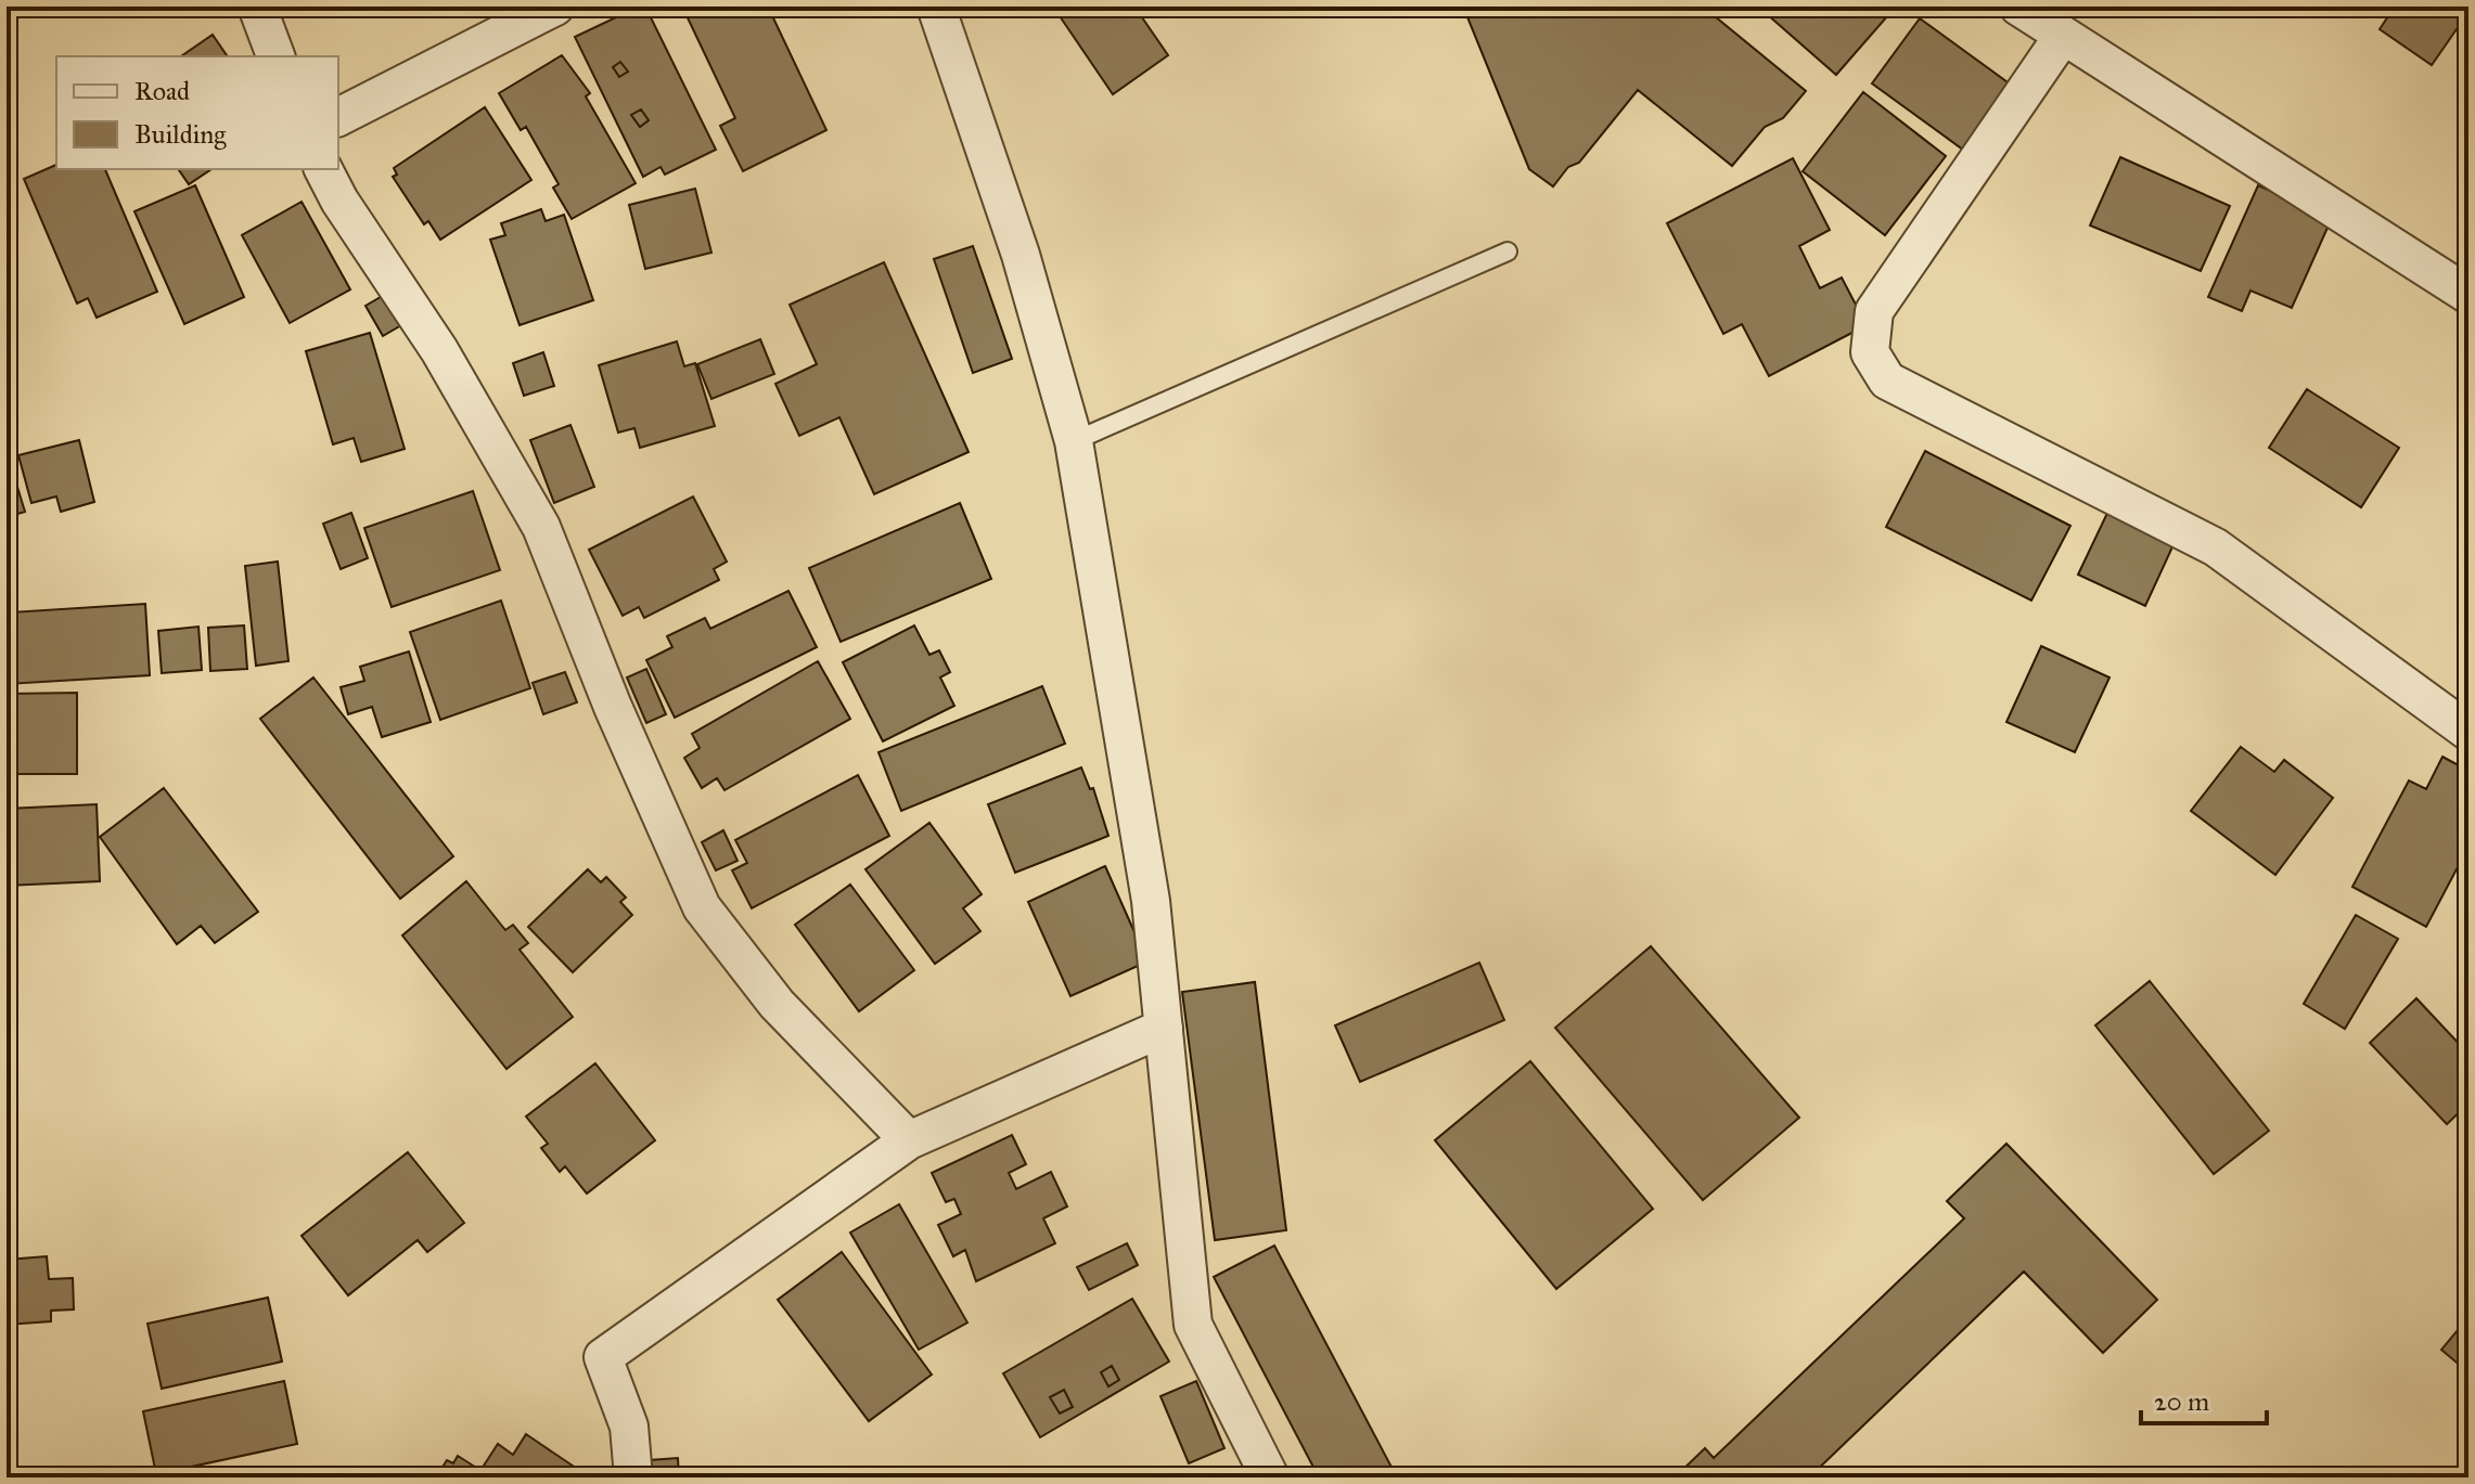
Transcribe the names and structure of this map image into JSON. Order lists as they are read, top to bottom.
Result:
{
  "legend": ["Road", "Building"],
  "scale_bar": "20 m"
}
